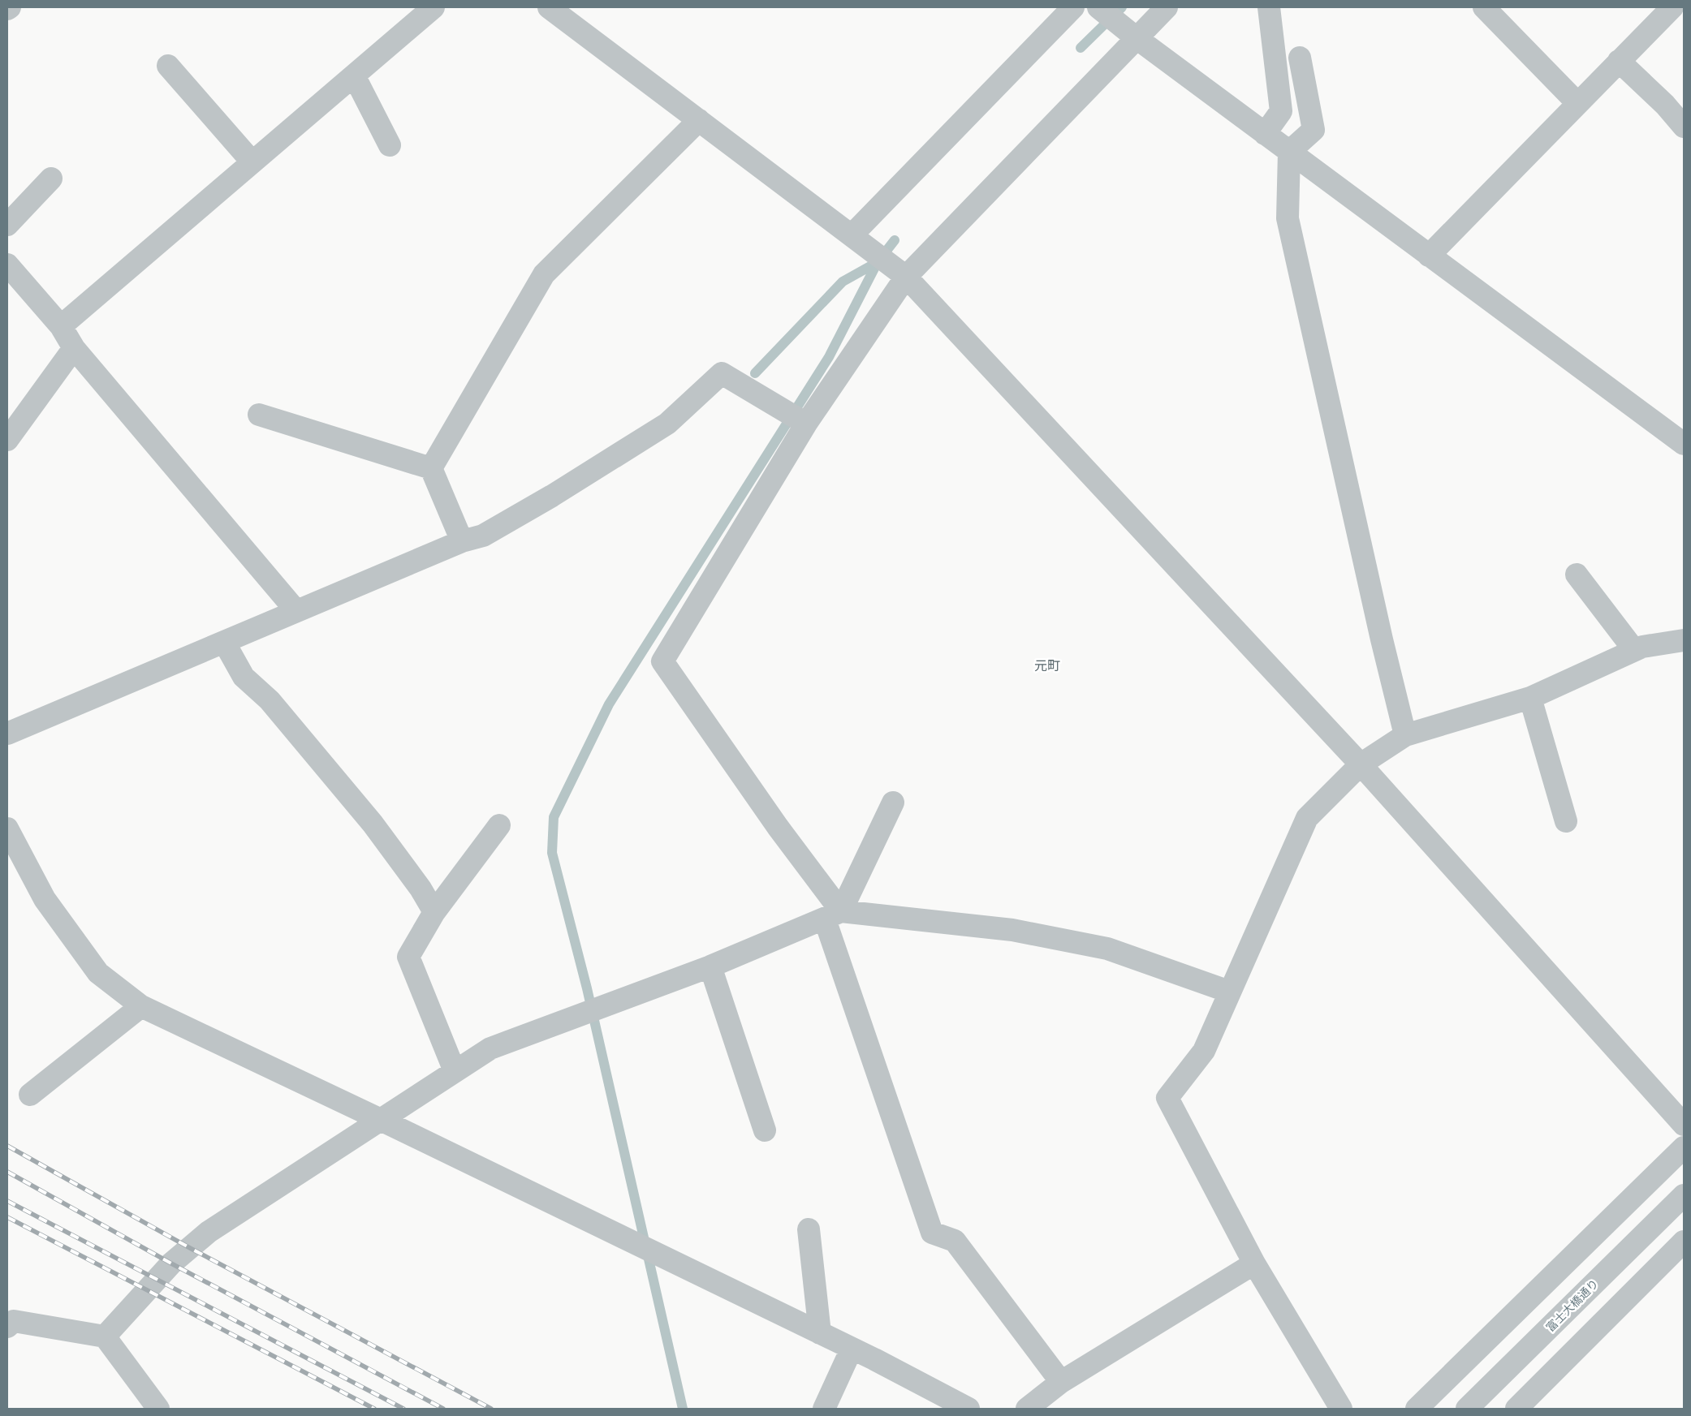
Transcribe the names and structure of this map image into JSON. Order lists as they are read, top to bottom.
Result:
{
  "streets": {
    "street": ["富士大橋通り"]
  },
  "districts": ["元町"]
}
